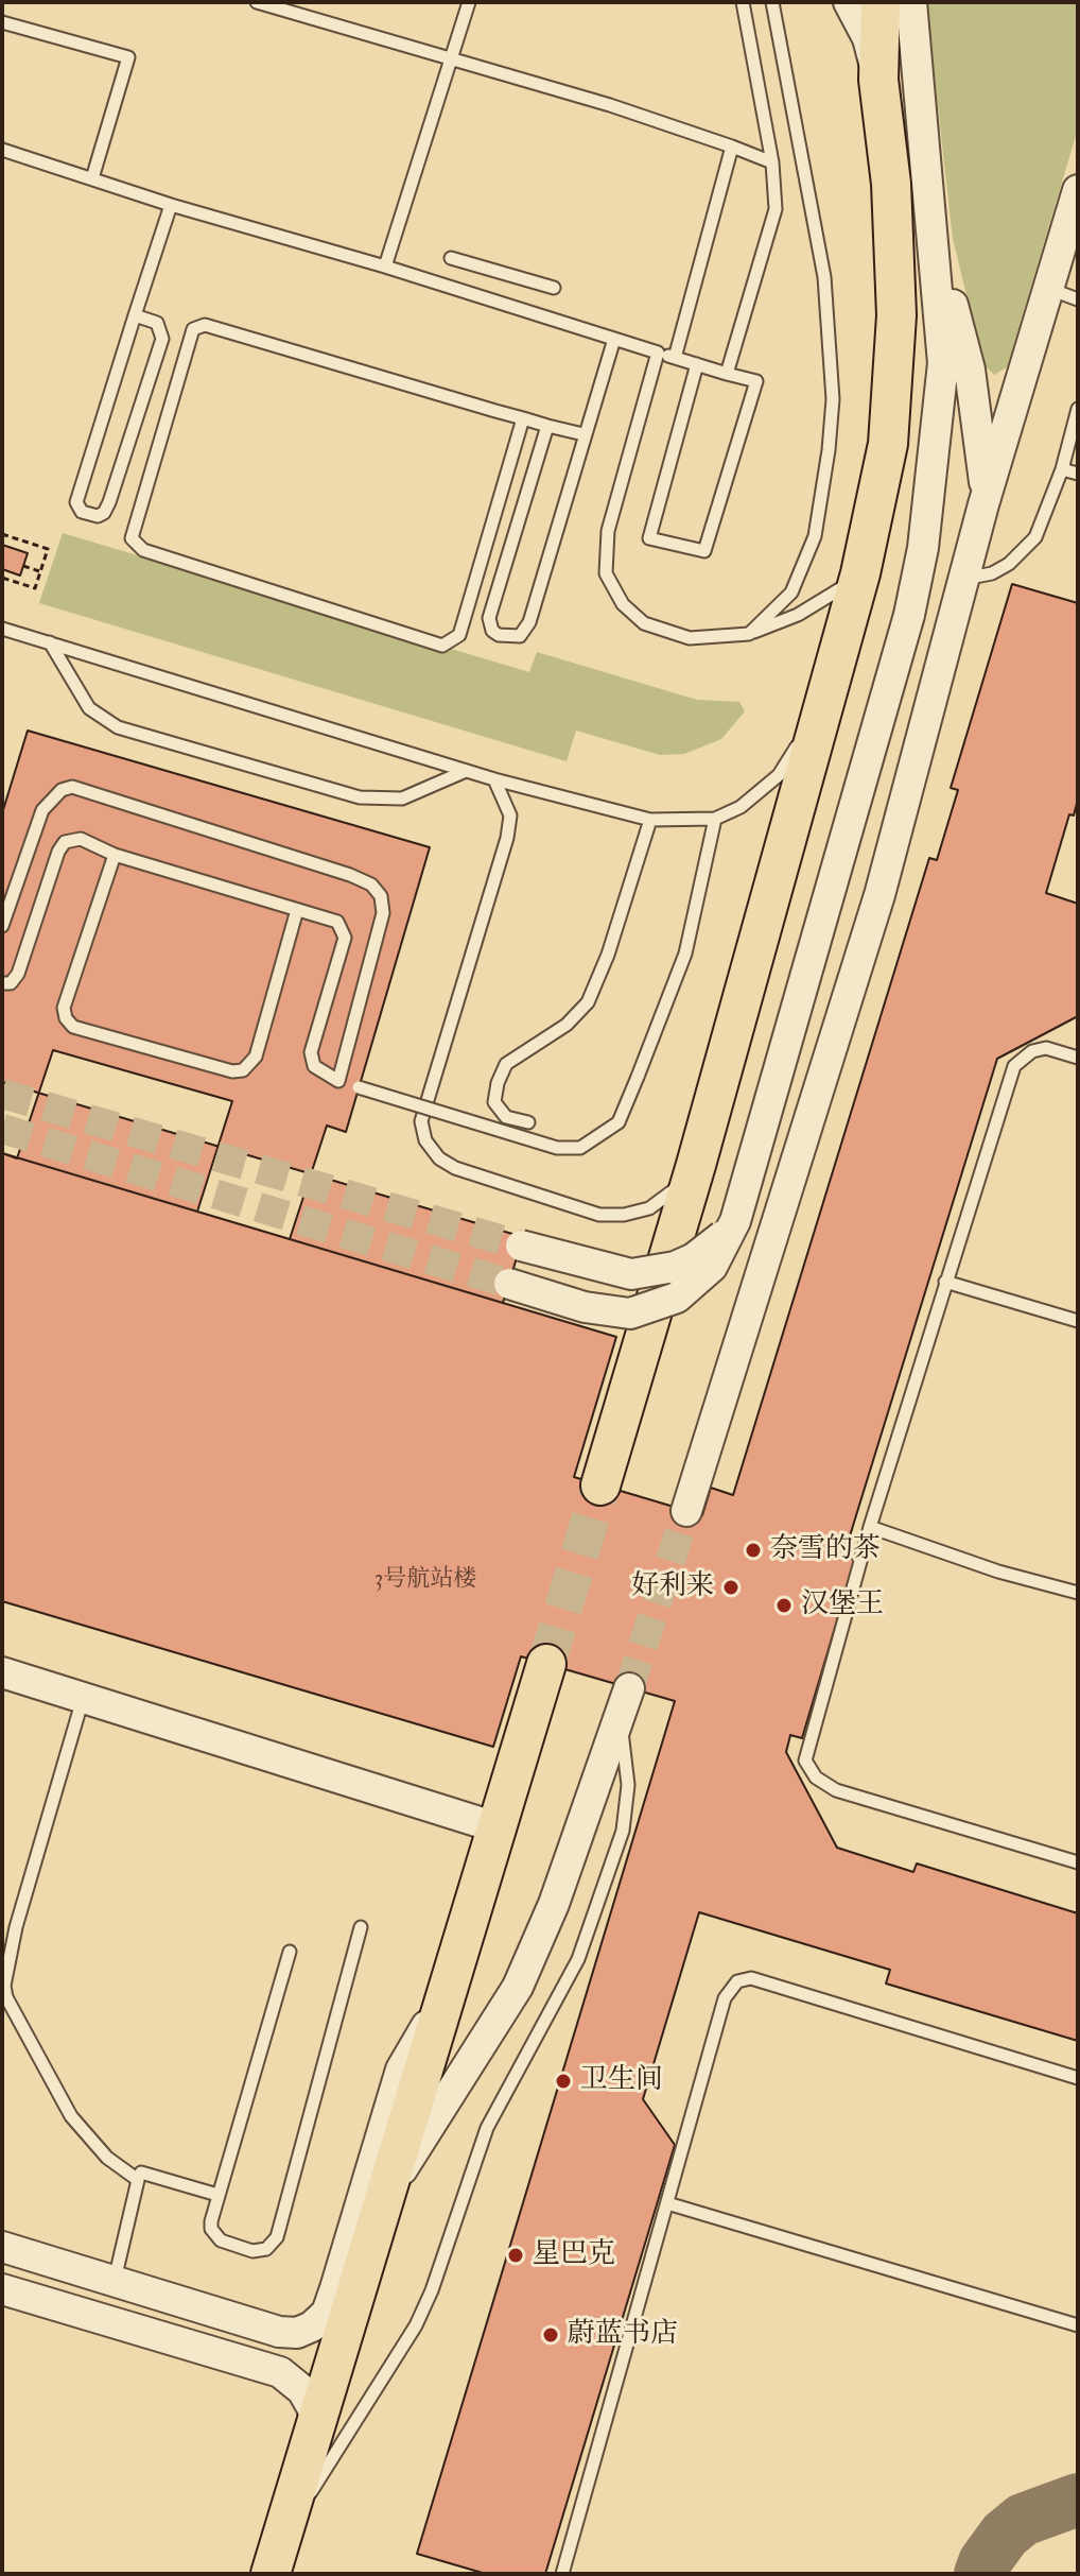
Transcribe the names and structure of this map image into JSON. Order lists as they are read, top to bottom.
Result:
{
  "places": [
    "奈雪的茶",
    "好利来",
    "汉堡王",
    "卫生间",
    "星巴克",
    "蔚蓝书店"
  ],
  "house_numbers": ["3号航站楼"]
}
